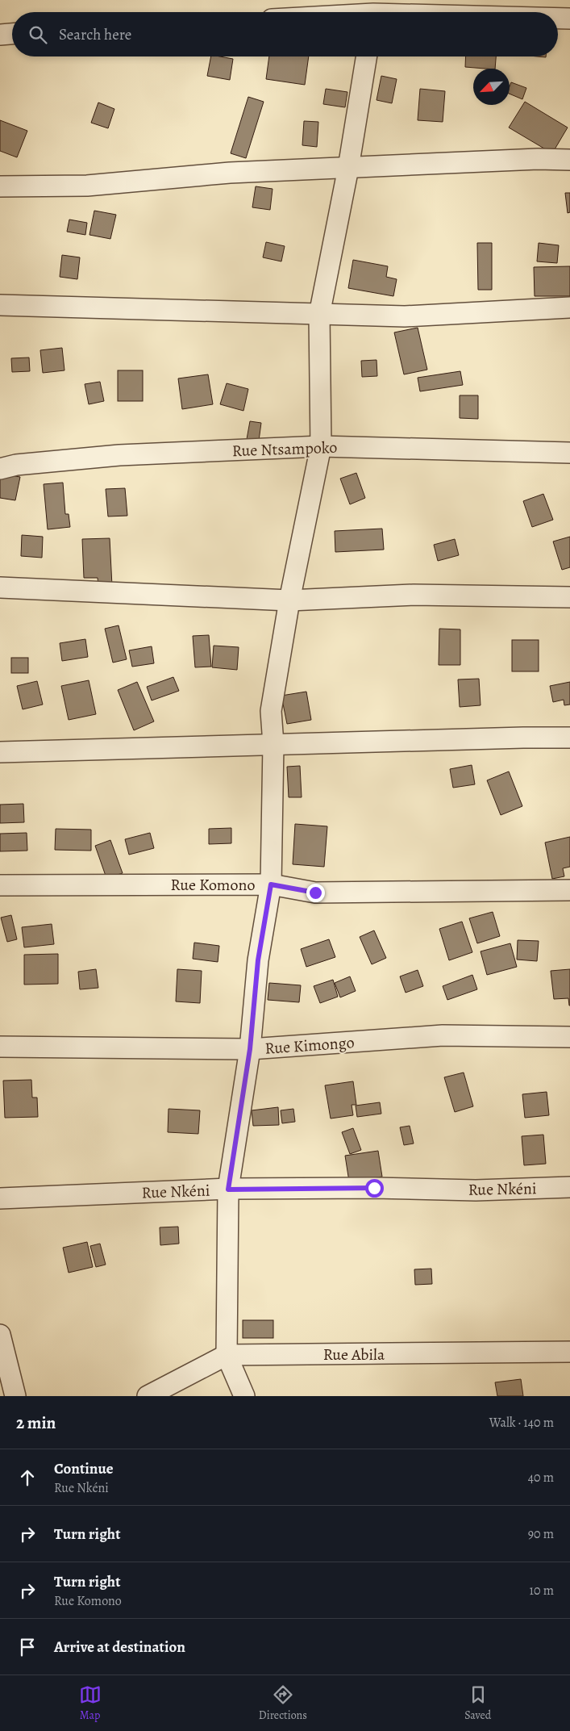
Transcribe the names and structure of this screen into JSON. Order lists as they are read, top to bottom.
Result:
{
  "streets": {
    "street": [
      "Rue Ntsampoko",
      "Rue Komono",
      "Rue Kimongo",
      "Rue Nkéni",
      "Rue Abila"
    ]
  },
  "north": "bottom left",
  "page": {
    "search": "Search here",
    "heading": ["2 min", "Walk · 140 m"],
    "list": [
      ["Continue", "Rue Nkéni", "40 m"],
      ["Turn right", "90 m"],
      ["Turn right", "Rue Komono", "10 m"],
      "Arrive at destination"
    ],
    "nav": ["Map", "Directions", "Saved"]
  }
}
